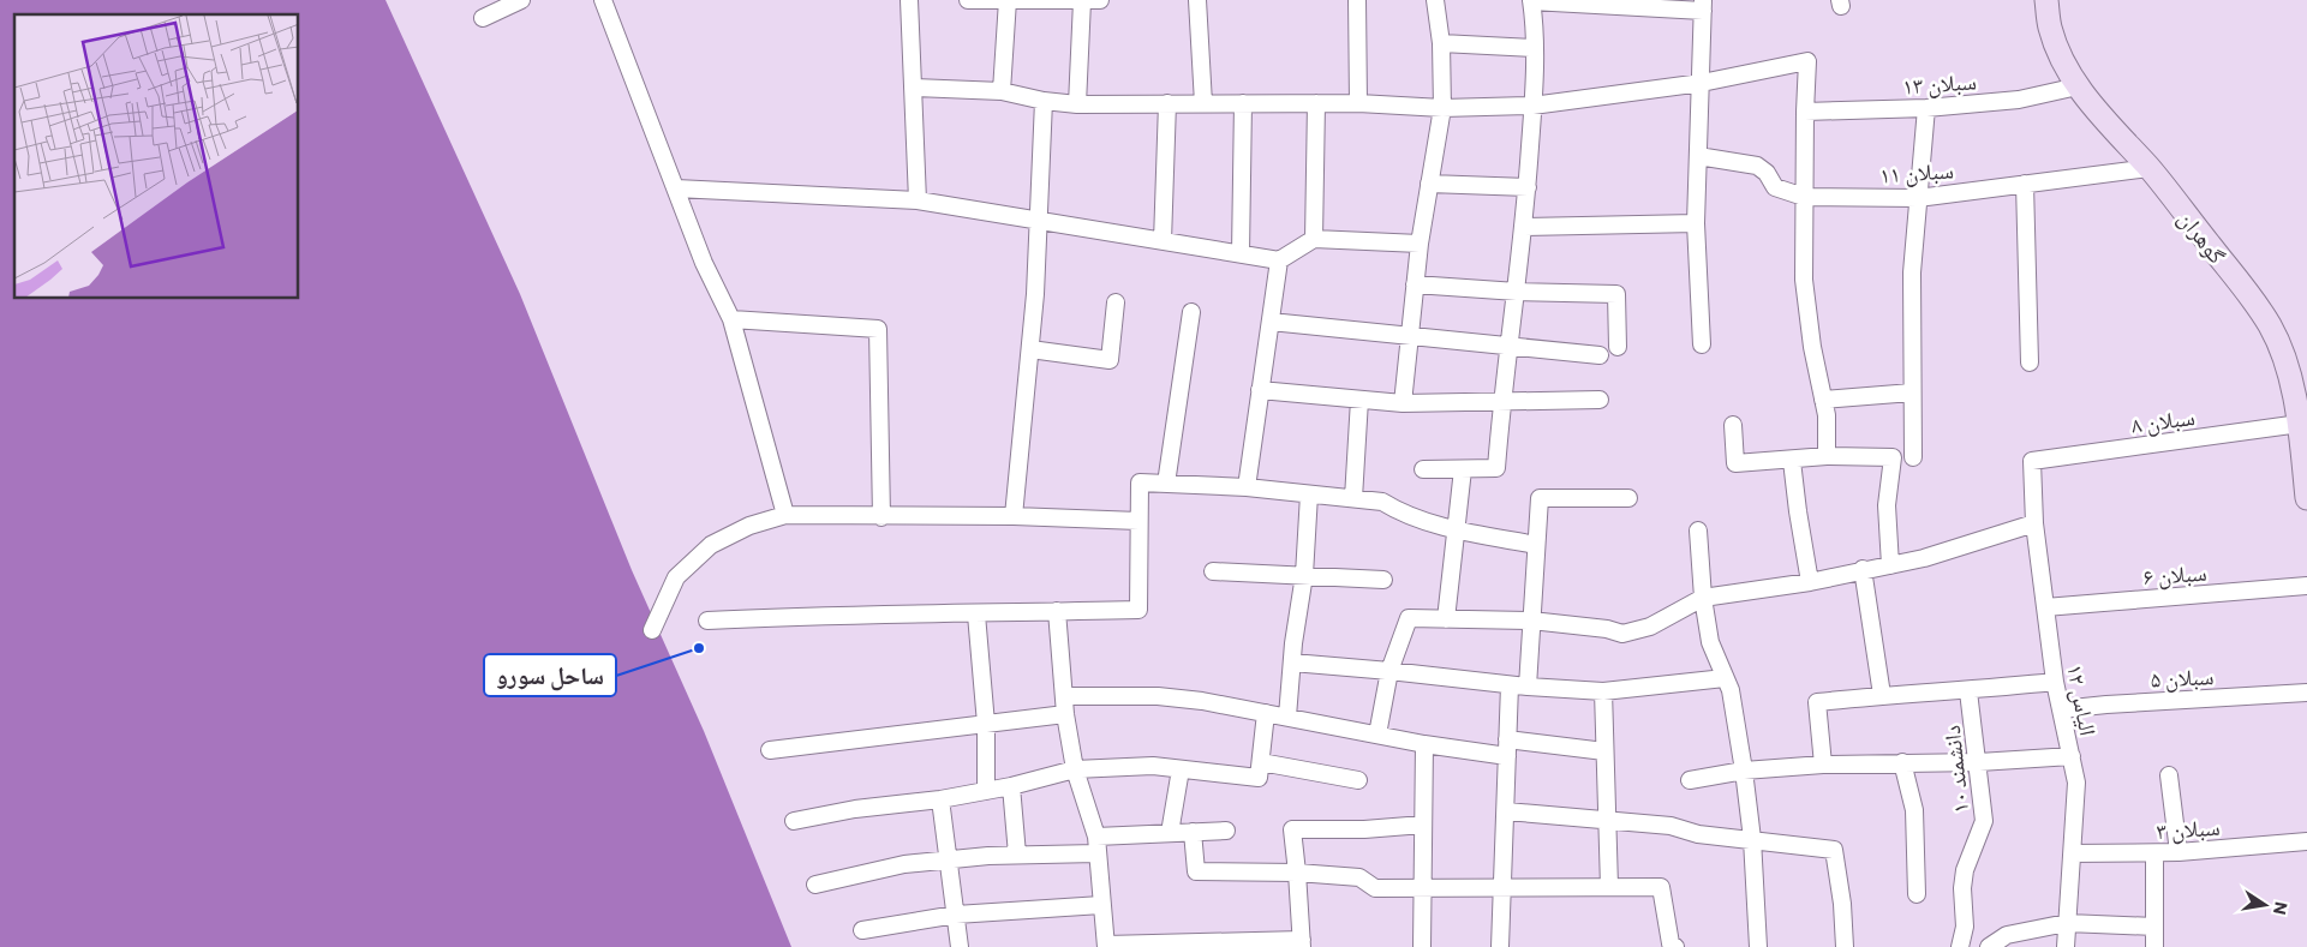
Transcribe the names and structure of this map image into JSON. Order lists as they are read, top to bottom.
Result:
{
  "streets": {
    "street": [
      "سبلان ۱۳",
      "سبلان ۱۱",
      "گوهران",
      "سبلان ۸",
      "سبلان ۶",
      "سبلان ۵",
      "الیاس ۱۲",
      "دانشمند ۱۰",
      "سبلان ۳"
    ]
  },
  "crossings": [
    ["سبلان ۱۳", "گوهران"],
    ["سبلان ۱۱", "گوهران"],
    ["گوهران", "سبلان ۸"],
    ["سبلان ۸", "الیاس ۱۲"],
    ["سبلان ۶", "الیاس ۱۲"],
    ["سبلان ۵", "الیاس ۱۲"],
    ["الیاس ۱۲", "سبلان ۳"]
  ],
  "places": ["ساحل سورو"],
  "north": "right"
}
